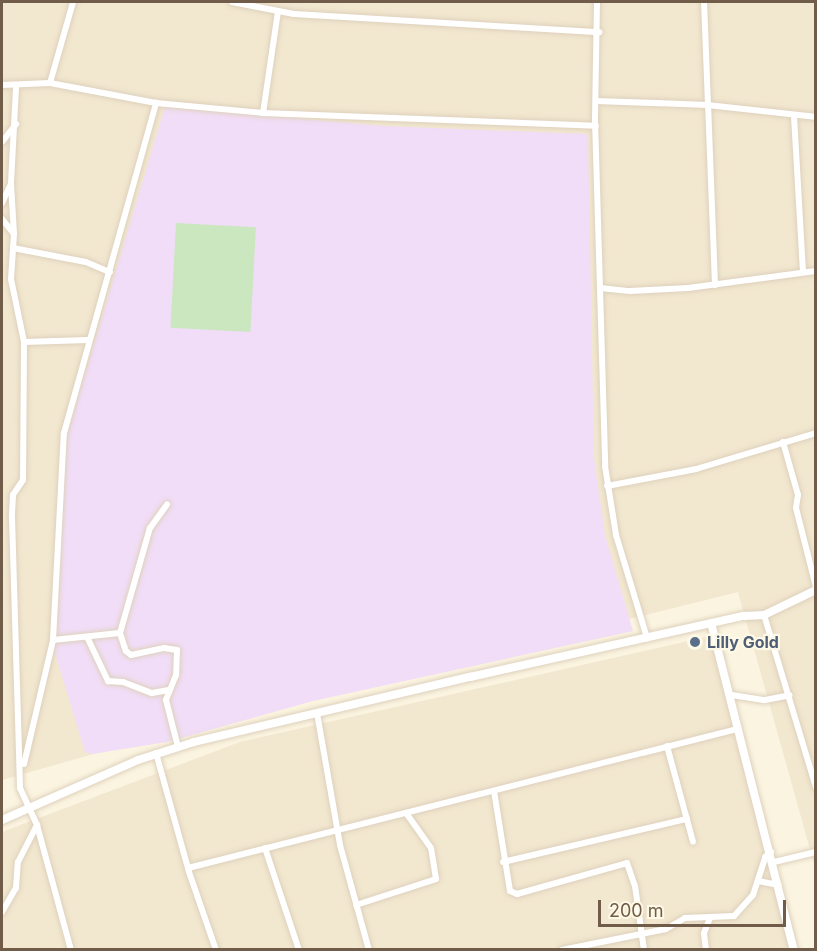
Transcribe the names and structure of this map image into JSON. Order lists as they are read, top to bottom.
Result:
{
  "places": ["Lilly Gold"],
  "scale_bar": "200 m"
}
